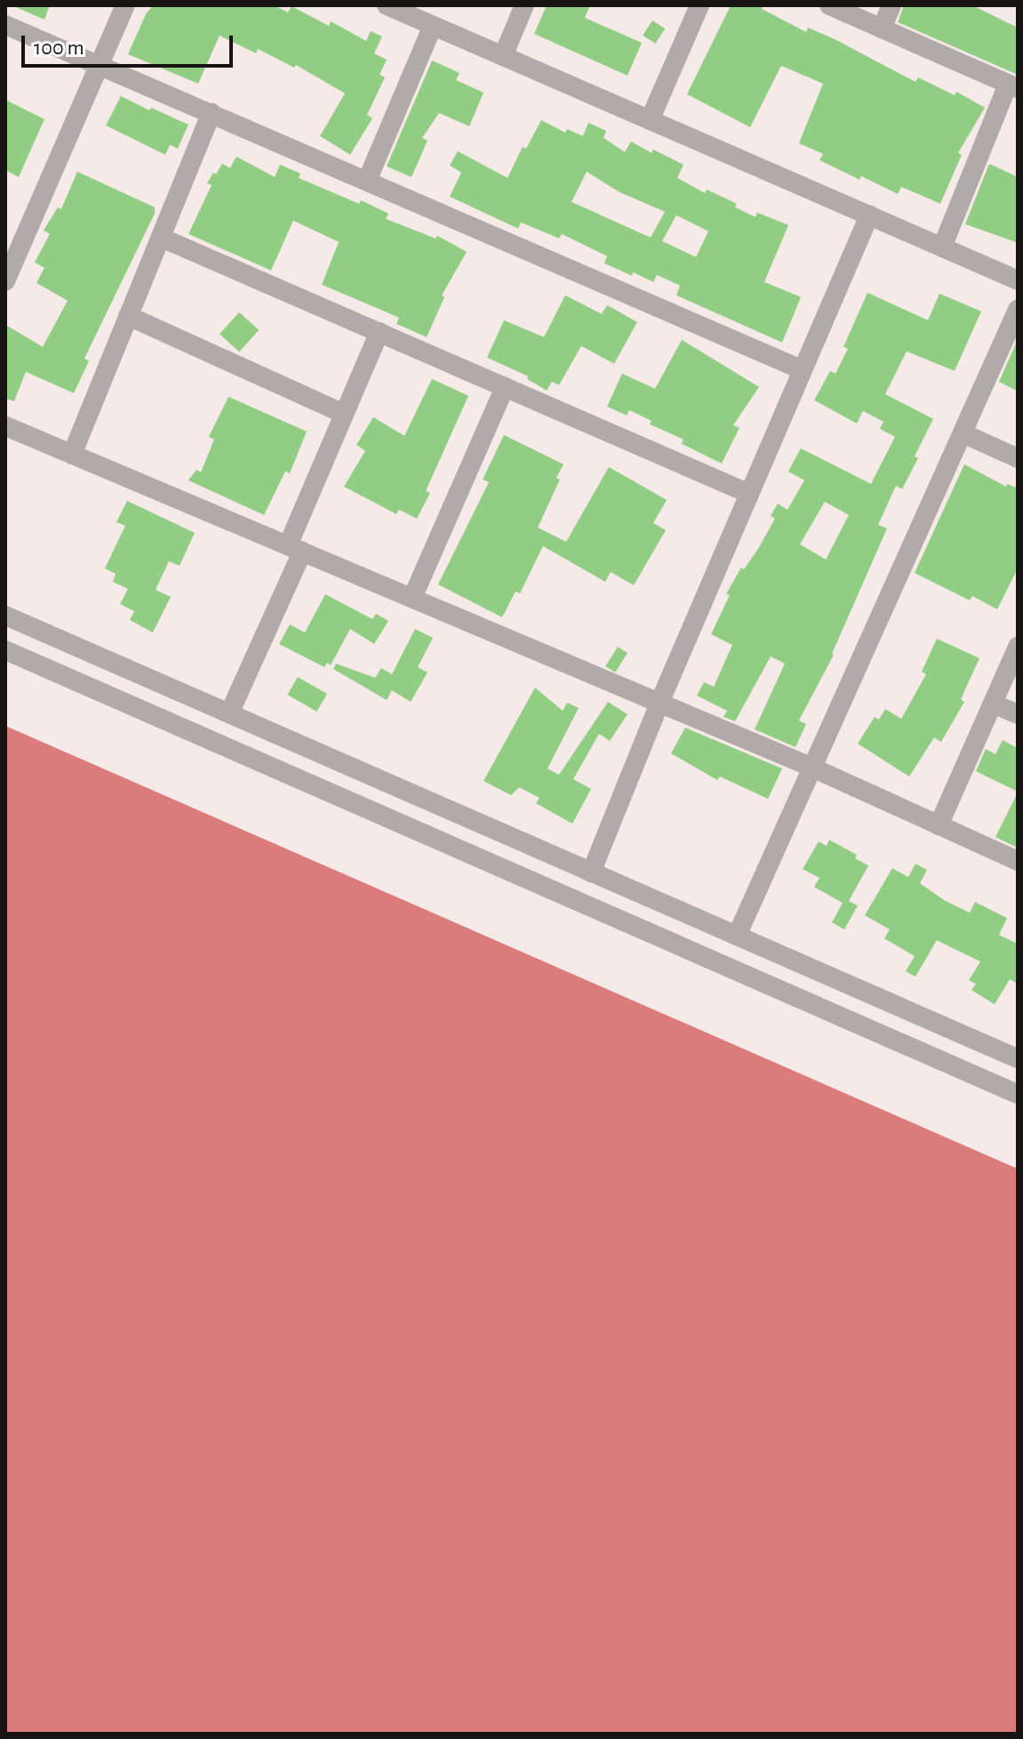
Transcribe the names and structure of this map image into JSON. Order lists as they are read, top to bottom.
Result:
{
  "scale_bar": "100 m"
}
